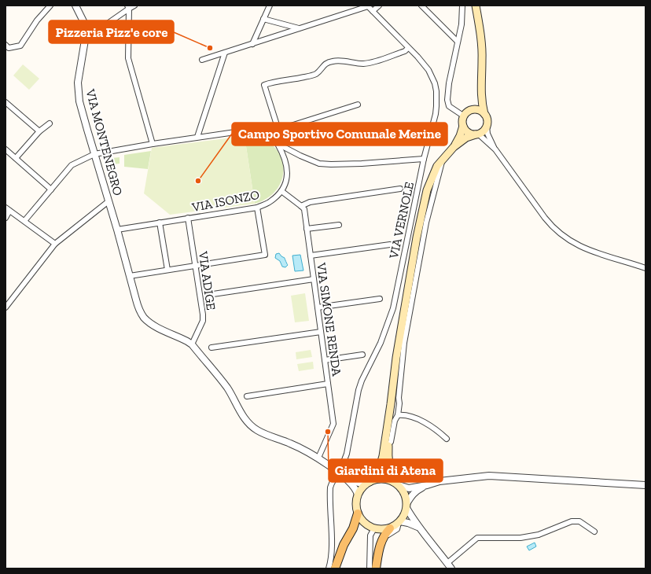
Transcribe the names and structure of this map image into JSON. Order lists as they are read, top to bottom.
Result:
{
  "streets": {
    "street": [
      "VIA MONTENEGRO",
      "VIA ISONZO",
      "VIA VERNOLE",
      "VIA ADIGE",
      "VIA SIMONE RENDA"
    ]
  },
  "crossings": [
    ["VIA MONTENEGRO", "VIA ISONZO"],
    ["VIA MONTENEGRO", "VIA VERNOLE"],
    ["VIA MONTENEGRO", "VIA ADIGE"],
    ["VIA MONTENEGRO", "VIA SIMONE RENDA"],
    ["VIA ISONZO", "VIA ADIGE"]
  ],
  "places": ["Pizzeria Pizz'e core", "Campo Sportivo Comunale Merine", "Giardini di Atena"]
}
